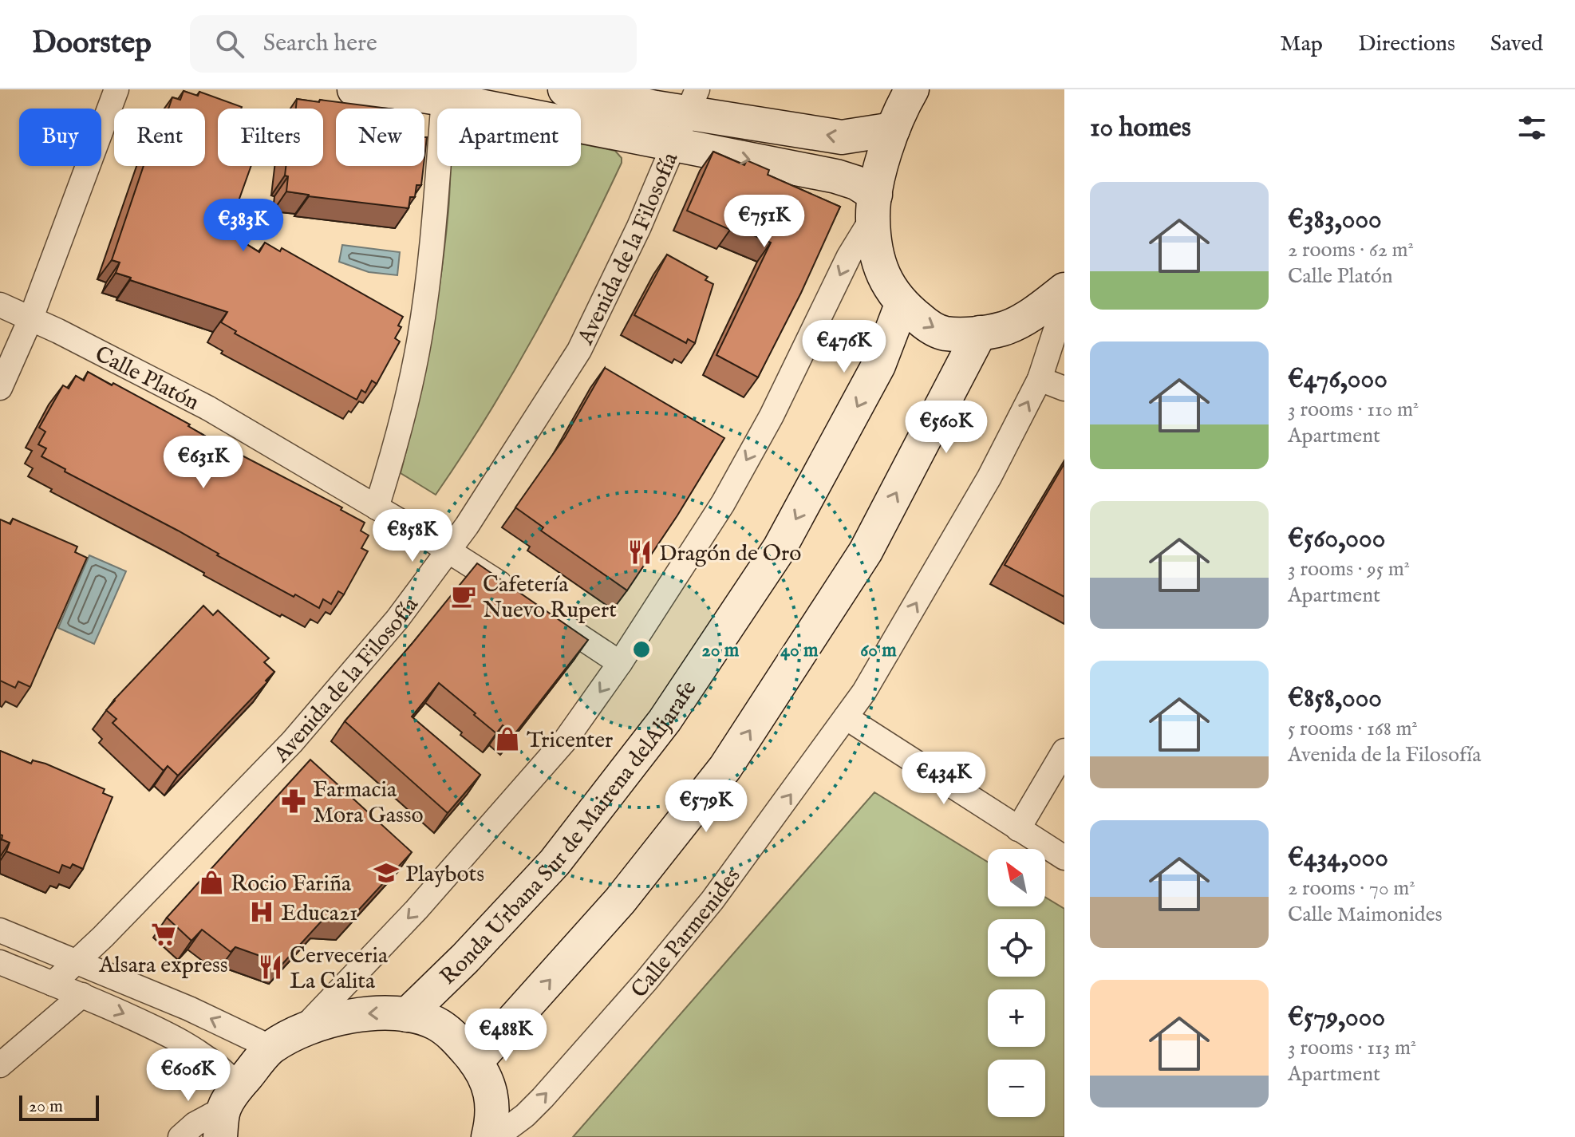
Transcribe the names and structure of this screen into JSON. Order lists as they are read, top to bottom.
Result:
{
  "streets": {
    "street": [
      "Avenida de la Filosofía",
      "Calle Platón",
      "Ronda Urbana Sur de Mairena delAljarafe",
      "Calle Parmenides"
    ]
  },
  "crossings": [
    ["Avenida de la Filosofía", "Calle Platón"]
  ],
  "places": {
    "restaurant": ["Dragón de Oro", "Cerveceria La Calita"],
    "cafe": ["Cafetería Nuevo Rupert"],
    "shop": ["Tricenter", "Rocio Fariña"],
    "pharmacy": ["Farmacia Mora Gasso"],
    "school or university": ["Playbots"],
    "hospital": ["Educa21"],
    "supermarket": ["Alsara express"]
  },
  "scale_bar": "20 m",
  "north": "top left",
  "page": {
    "header": "Doorstep",
    "search": "Search here",
    "nav": ["Map", "Directions", "Saved"],
    "heading": "10 homes",
    "chip": [
      "Buy",
      "Rent",
      "Filters",
      "New",
      "Apartment"
    ],
    "list": [
      {
        "name": "€383,000",
        "note": "2 rooms · 62 m² · Calle Platón"
      },
      {
        "name": "€476,000",
        "note": "3 rooms · 110 m² · Apartment"
      },
      {
        "name": "€560,000",
        "note": "3 rooms · 95 m² · Apartment"
      },
      {
        "name": "€858,000",
        "note": "5 rooms · 168 m² · Avenida de la Filosofía"
      },
      {
        "name": "€434,000",
        "note": "2 rooms · 70 m² · Calle Maimonides"
      },
      {
        "name": "€579,000",
        "note": "3 rooms · 113 m² · Apartment"
      }
    ],
    "price": [
      "€751K",
      "€383K",
      "€476K",
      "€560K",
      "€631K",
      "€858K",
      "€434K",
      "€579K",
      "€488K",
      "€606K"
    ],
    "map_buttons": ["+", "−"],
    "scale": "20 m"
  },
  "rings": ["20 m", "40 m", "60 m"]
}
